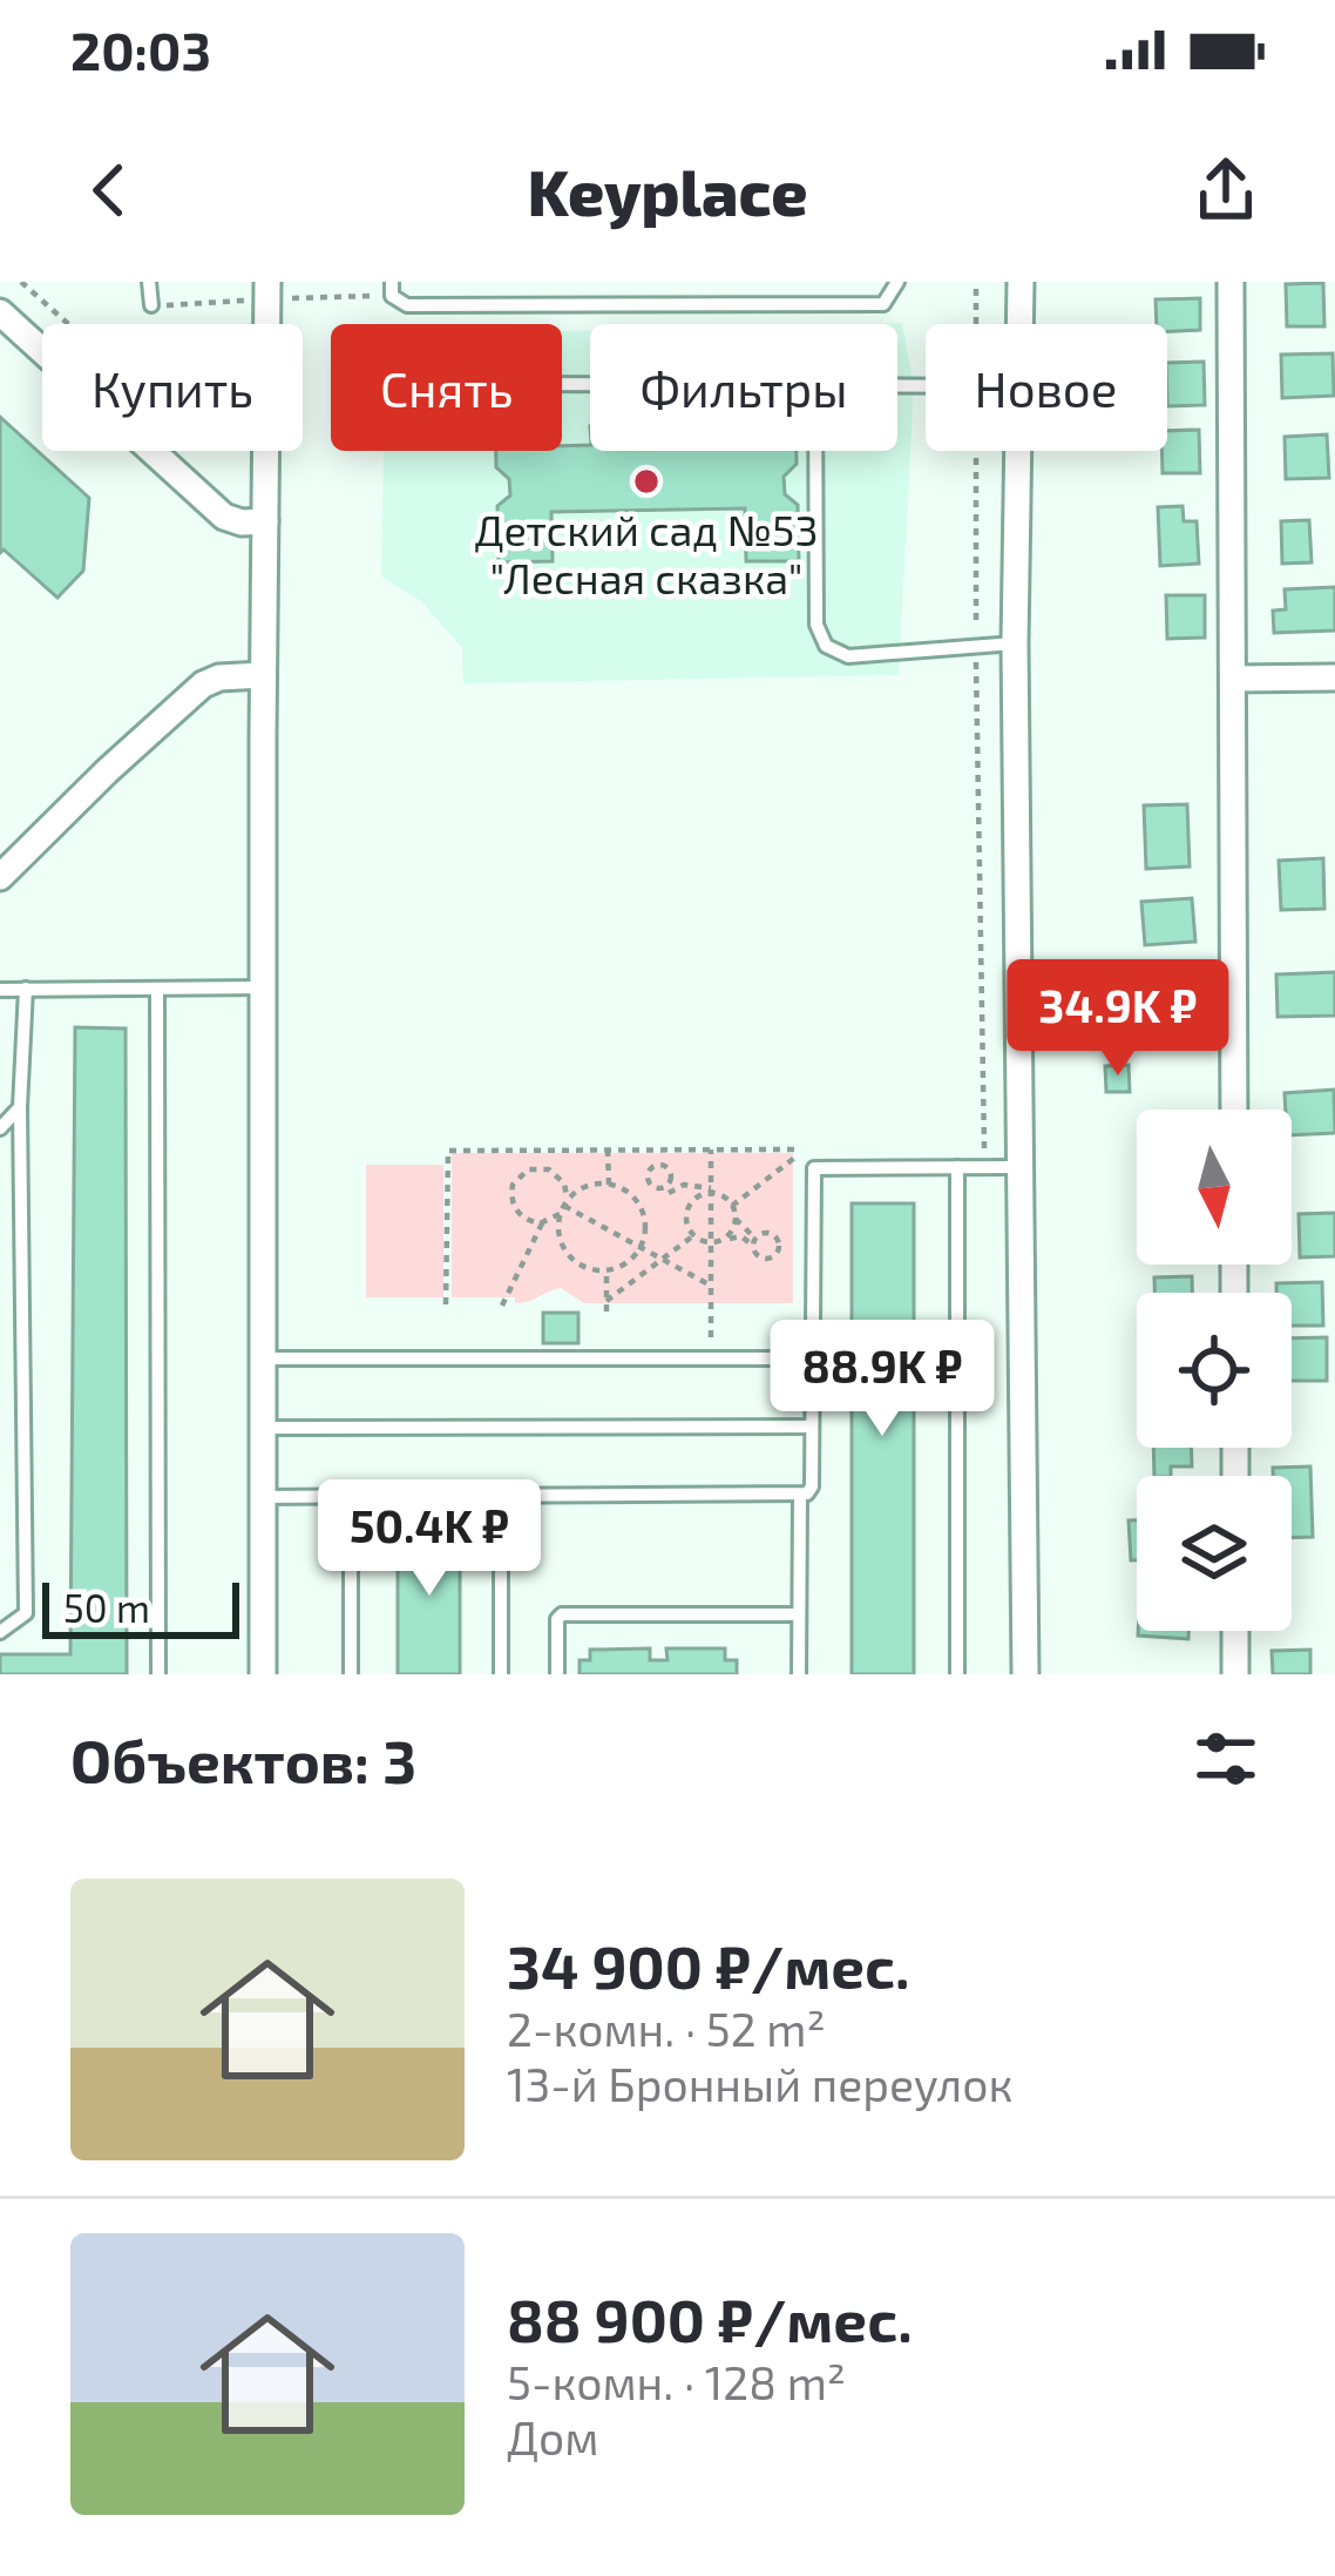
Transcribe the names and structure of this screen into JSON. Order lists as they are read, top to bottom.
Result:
{
  "places": ["Детский сад №53 \"Лесная сказка\""],
  "scale_bar": "50 m",
  "north": "bottom",
  "page": {
    "status": "20:03",
    "header": "Keyplace",
    "chip": [
      "Купить",
      "Снять",
      "Фильтры",
      "Новое"
    ],
    "price": ["34.9K ₽", "88.9K ₽", "50.4K ₽"],
    "scale": "50 m",
    "heading": "Объектов: 3",
    "list": [
      {
        "name": "34 900 ₽/мес.",
        "note": "2-комн. · 52 m² · 13-й Бронный переулок"
      },
      {
        "name": "88 900 ₽/мес.",
        "note": "5-комн. · 128 m² · Дом"
      }
    ]
  }
}
